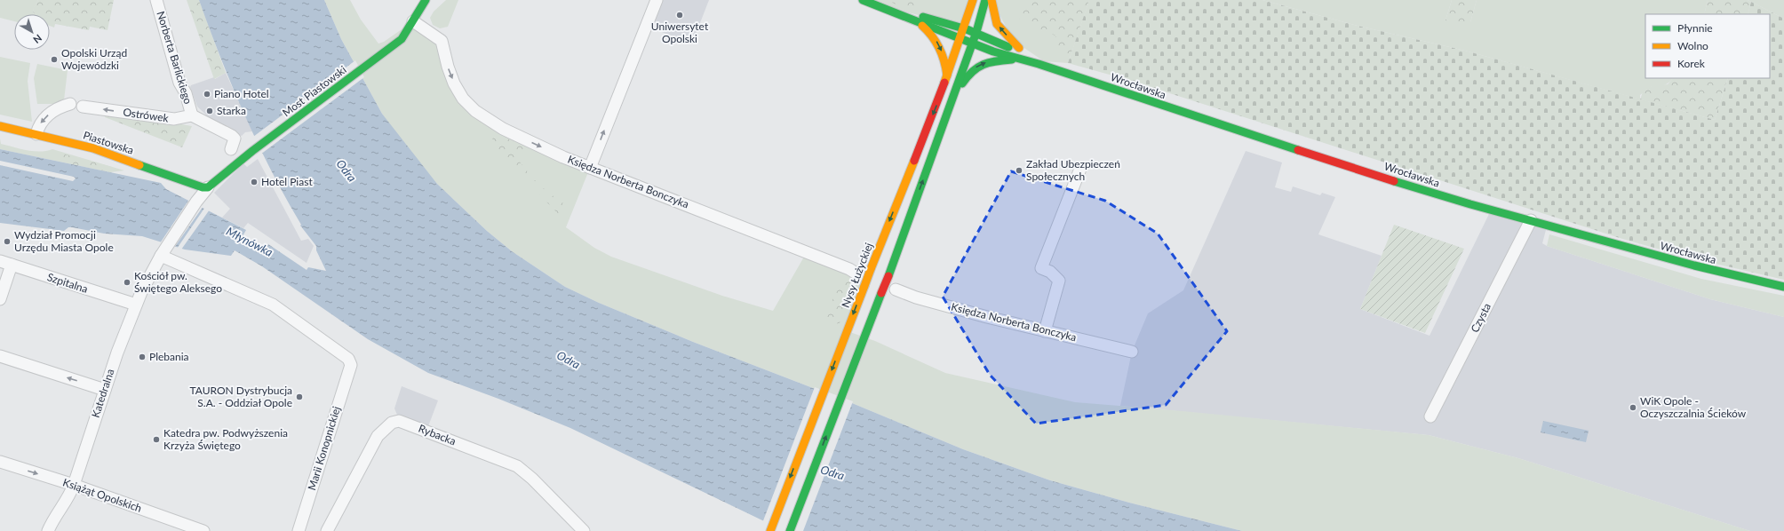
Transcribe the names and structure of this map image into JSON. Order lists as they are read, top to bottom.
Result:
{
  "streets": {
    "main road": [
      "Wrocławska",
      "Most Piastowski",
      "Piastowska",
      "Nysy Łużyckiej"
    ],
    "street": [
      "Norberta Barlickiego",
      "Ostrówek",
      "Księdza Norberta Bonczyka",
      "Szpitalna",
      "Czysta",
      "Katedralna",
      "Rybacka",
      "Marii Konopnickiej",
      "Książąt Opolskich"
    ]
  },
  "crossings": [
    ["Norberta Barlickiego", "Ostrówek"],
    ["Wrocławska", "Nysy Łużyckiej"],
    ["Wrocławska", "Czysta"],
    ["Most Piastowski", "Piastowska"],
    ["Most Piastowski", "Księdza Norberta Bonczyka"],
    ["Most Piastowski", "Katedralna"],
    ["Piastowska", "Katedralna"],
    ["Szpitalna", "Katedralna"],
    ["Katedralna", "Marii Konopnickiej"],
    ["Katedralna", "Książąt Opolskich"]
  ],
  "one_way": ["Ostrówek"],
  "water": ["Odra", "Młynówka"],
  "places": [
    "Uniwersytet Opolski",
    "Opolski Urząd Wojewódzki",
    "Piano Hotel",
    "Starka",
    "Zakład Ubezpieczeń Społecznych",
    "Hotel Piast",
    "Wydział Promocji Urzędu Miasta Opole",
    "Kościół pw. Świętego Aleksego",
    "Plebania",
    "TAURON Dystrybucja S.A. - Oddział Opole",
    "WiK Opole - Oczyszczalnia Ścieków",
    "Katedra pw. Podwyższenia Krzyża Świętego"
  ],
  "legend": ["Płynnie", "Wolno", "Korek"],
  "north": "bottom right"
}
